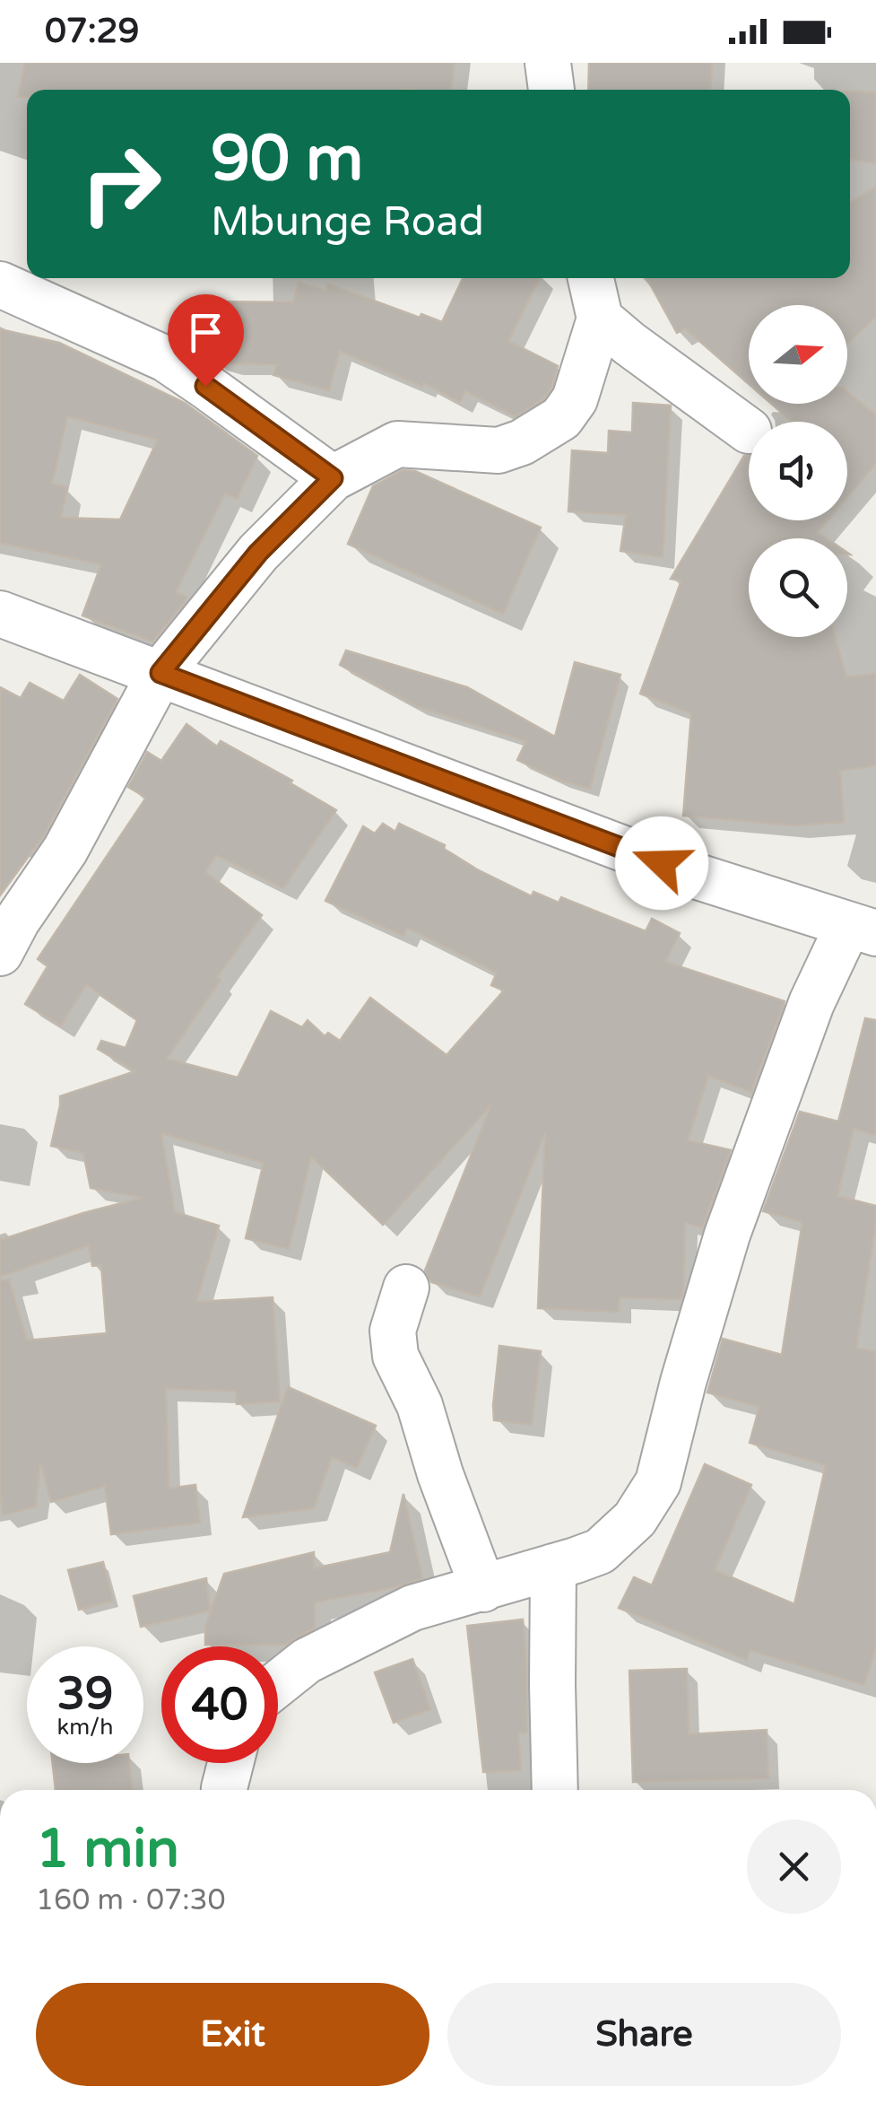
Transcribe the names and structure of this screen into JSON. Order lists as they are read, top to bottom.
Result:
{
  "north": "right",
  "page": {
    "status": "07:29",
    "turn": ["90 m", "Mbunge Road"],
    "speed": "39 km/h",
    "limit": "40",
    "heading": ["1 min", "160 m · 07:30"],
    "buttons": ["Exit", "Share"]
  }
}
